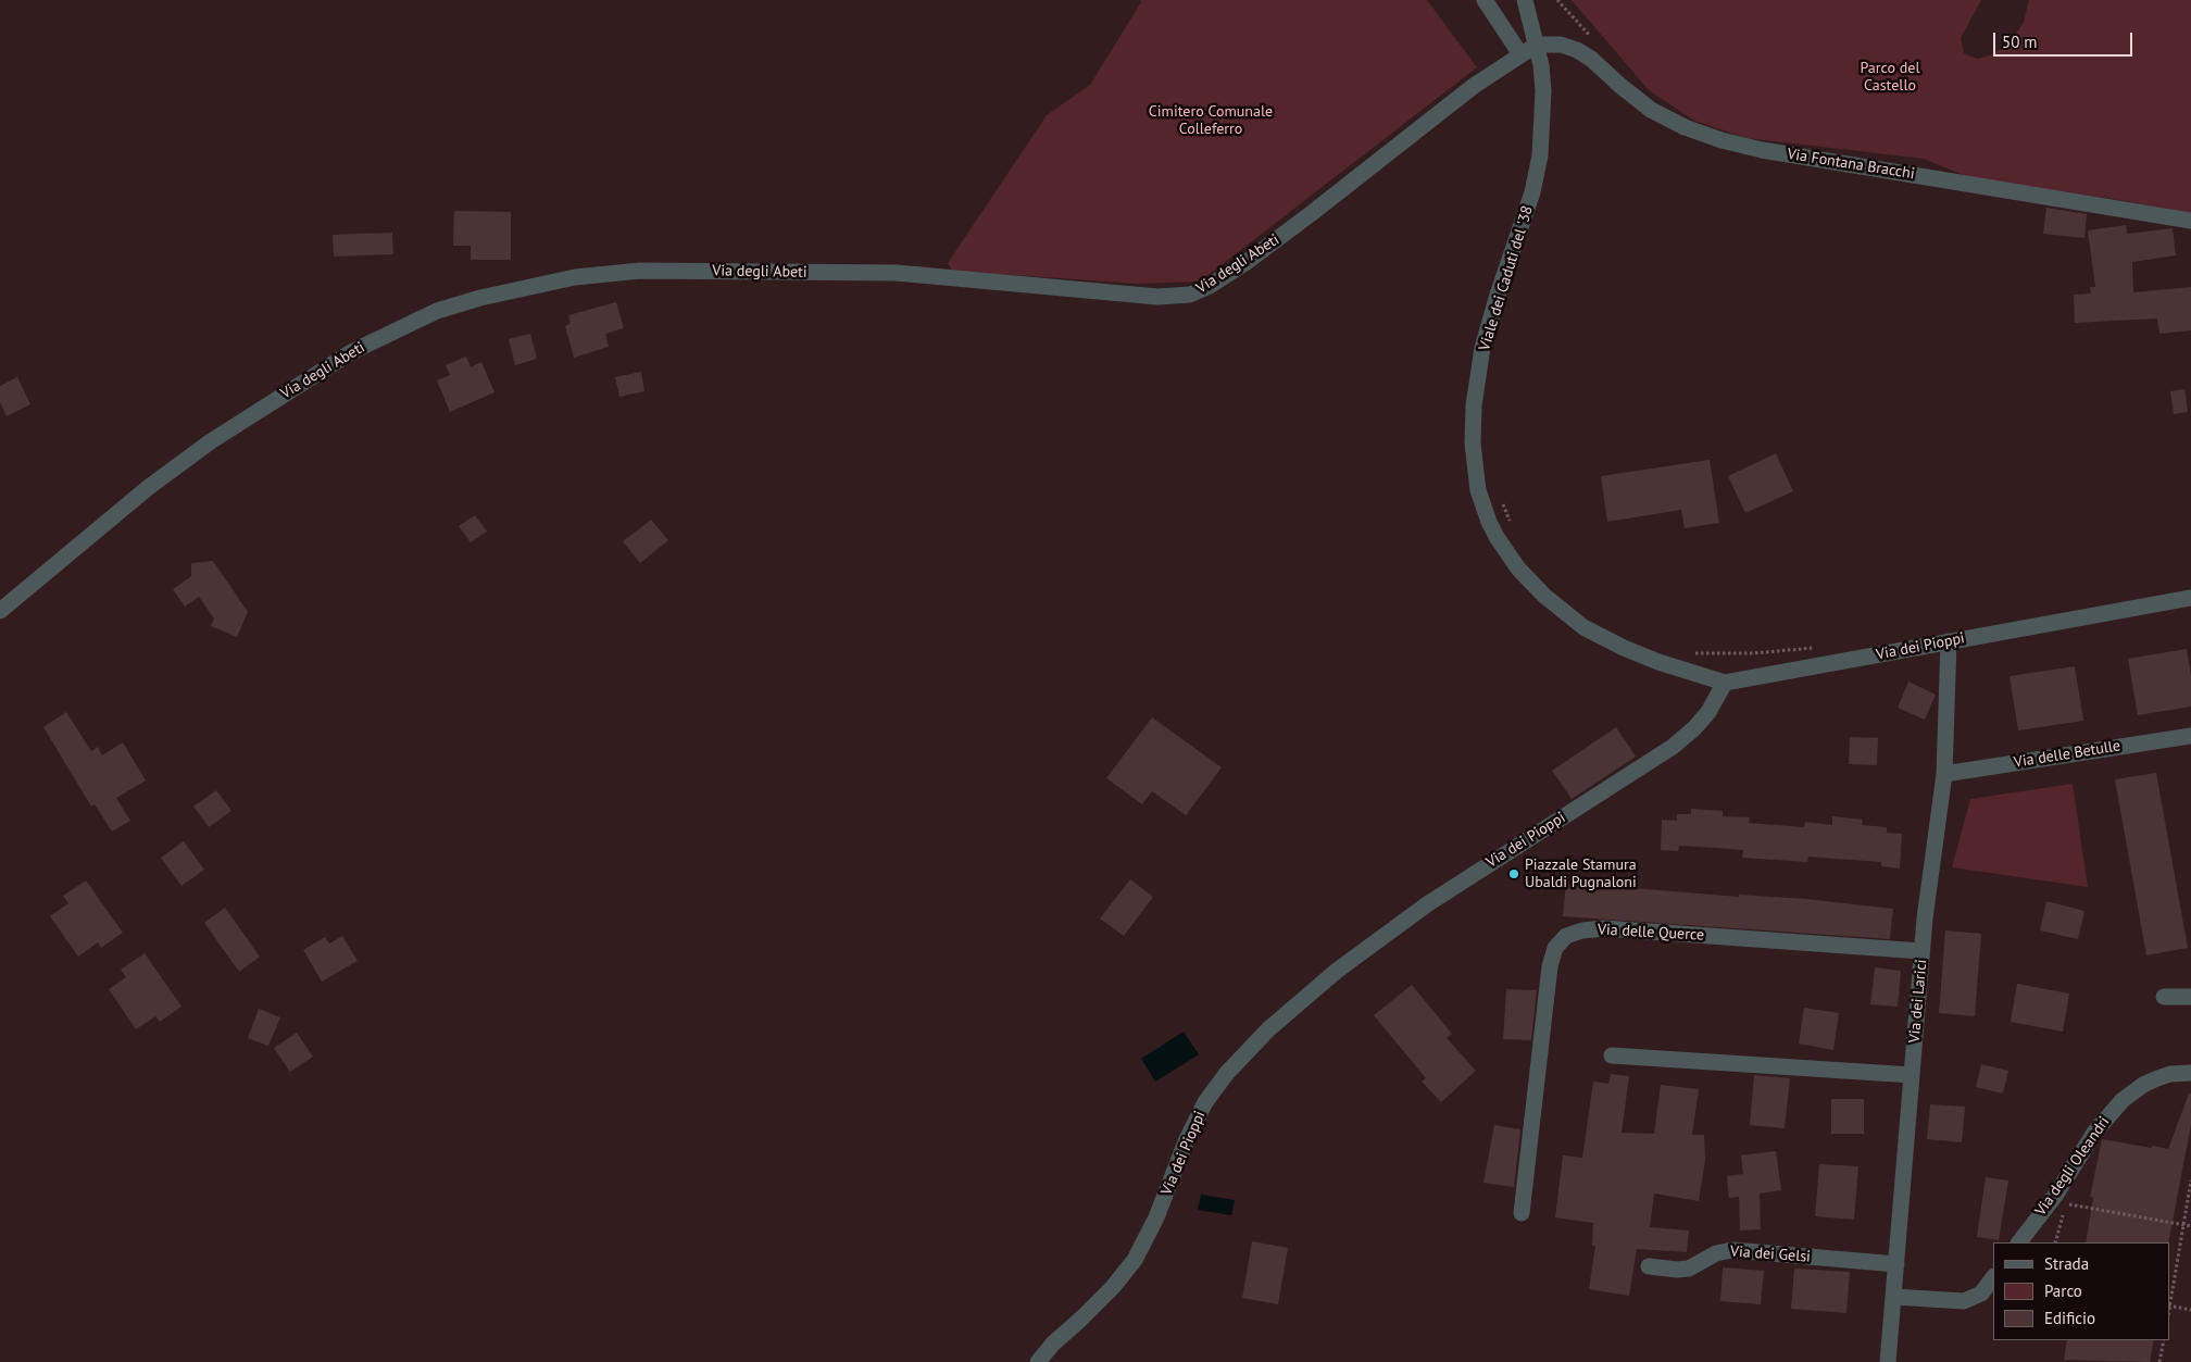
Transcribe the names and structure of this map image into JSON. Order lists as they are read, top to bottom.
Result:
{
  "streets": {
    "street": [
      "Via Fontana Bracchi",
      "Via degli Abeti",
      "Viale dei Caduti del '38",
      "Via dei Pioppi",
      "Via delle Betulle",
      "Via delle Querce",
      "Via dei Larici",
      "Via degli Oleandri",
      "Via dei Gelsi"
    ]
  },
  "crossings": [
    ["Via Fontana Bracchi", "Via degli Abeti"],
    ["Via Fontana Bracchi", "Viale dei Caduti del '38"],
    ["Via degli Abeti", "Viale dei Caduti del '38"],
    ["Viale dei Caduti del '38", "Via dei Pioppi"],
    ["Via dei Pioppi", "Via dei Larici"],
    ["Via delle Betulle", "Via dei Larici"],
    ["Via delle Querce", "Via dei Larici"],
    ["Via dei Larici", "Via dei Gelsi"]
  ],
  "parks": ["Parco del Castello", "Cimitero Comunale Colleferro"],
  "places": ["Piazzale Stamura Ubaldi Pugnaloni"],
  "legend": ["Strada", "Parco", "Edificio"],
  "scale_bar": "50 m"
}
